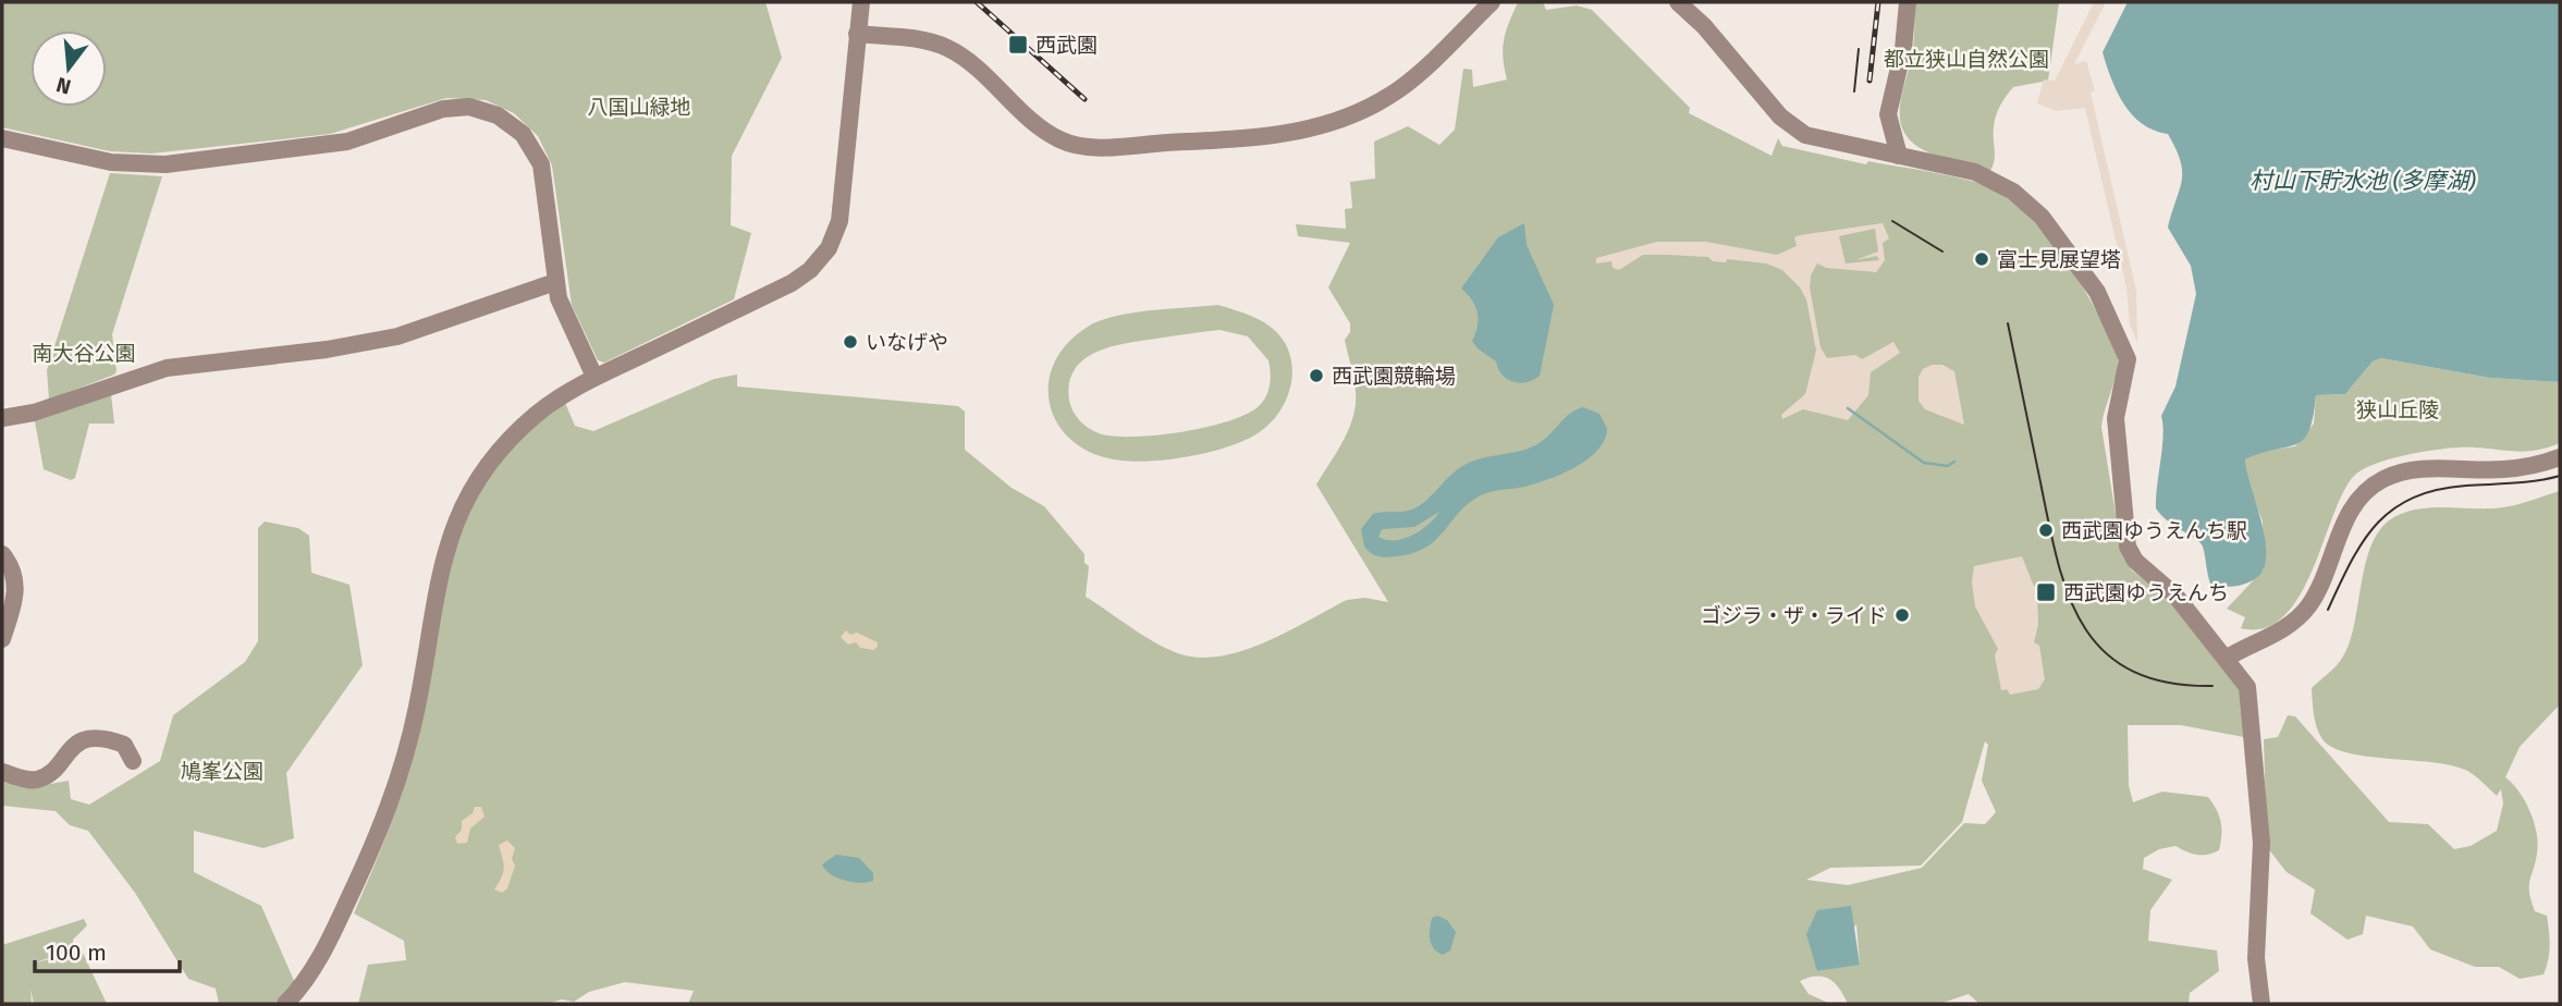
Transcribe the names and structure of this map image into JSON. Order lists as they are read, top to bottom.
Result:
{
  "water": ["村山下貯水池 (多摩湖)"],
  "parks": [
    "都立狭山自然公園",
    "八国山緑地",
    "南大谷公園",
    "狭山丘陵",
    "鳩峯公園"
  ],
  "places": {
    "transit": ["西武園", "西武園ゆうえんち"],
    "other": [
      "富士見展望塔",
      "いなげや",
      "西武園競輪場",
      "西武園ゆうえんち駅",
      "ゴジラ・ザ・ライド"
    ]
  },
  "scale_bar": "100 m",
  "north": "bottom"
}
